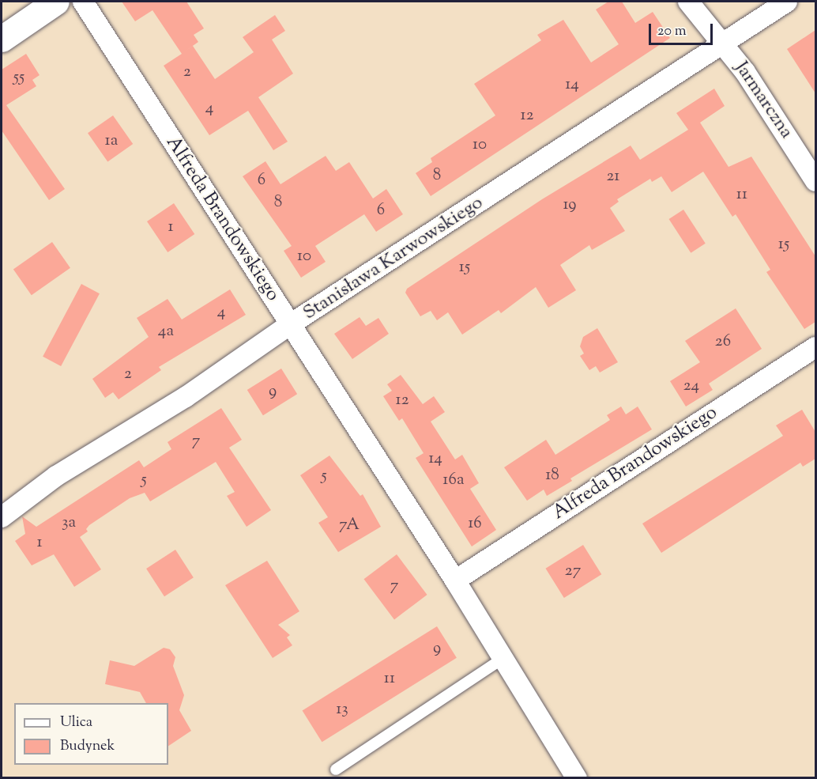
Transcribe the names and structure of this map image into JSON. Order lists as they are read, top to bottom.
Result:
{
  "streets": {
    "street": ["Jarmarczna", "Alfreda Brandowskiego", "Stanisława Karwowskiego"]
  },
  "crossings": [
    ["Jarmarczna", "Stanisława Karwowskiego"],
    ["Alfreda Brandowskiego", "Stanisława Karwowskiego"]
  ],
  "house_numbers": [
    "2",
    "55",
    "14",
    "4",
    "12",
    "1a",
    "10",
    "8",
    "21",
    "6",
    "11",
    "8",
    "19",
    "6",
    "1",
    "15",
    "10",
    "15",
    "4",
    "4a",
    "26",
    "2",
    "24",
    "9",
    "12",
    "7",
    "14",
    "18",
    "5",
    "5",
    "16a",
    "3a",
    "16",
    "7A",
    "1",
    "27",
    "7",
    "9",
    "11",
    "13"
  ],
  "legend": ["Ulica", "Budynek"],
  "scale_bar": "20 m"
}
